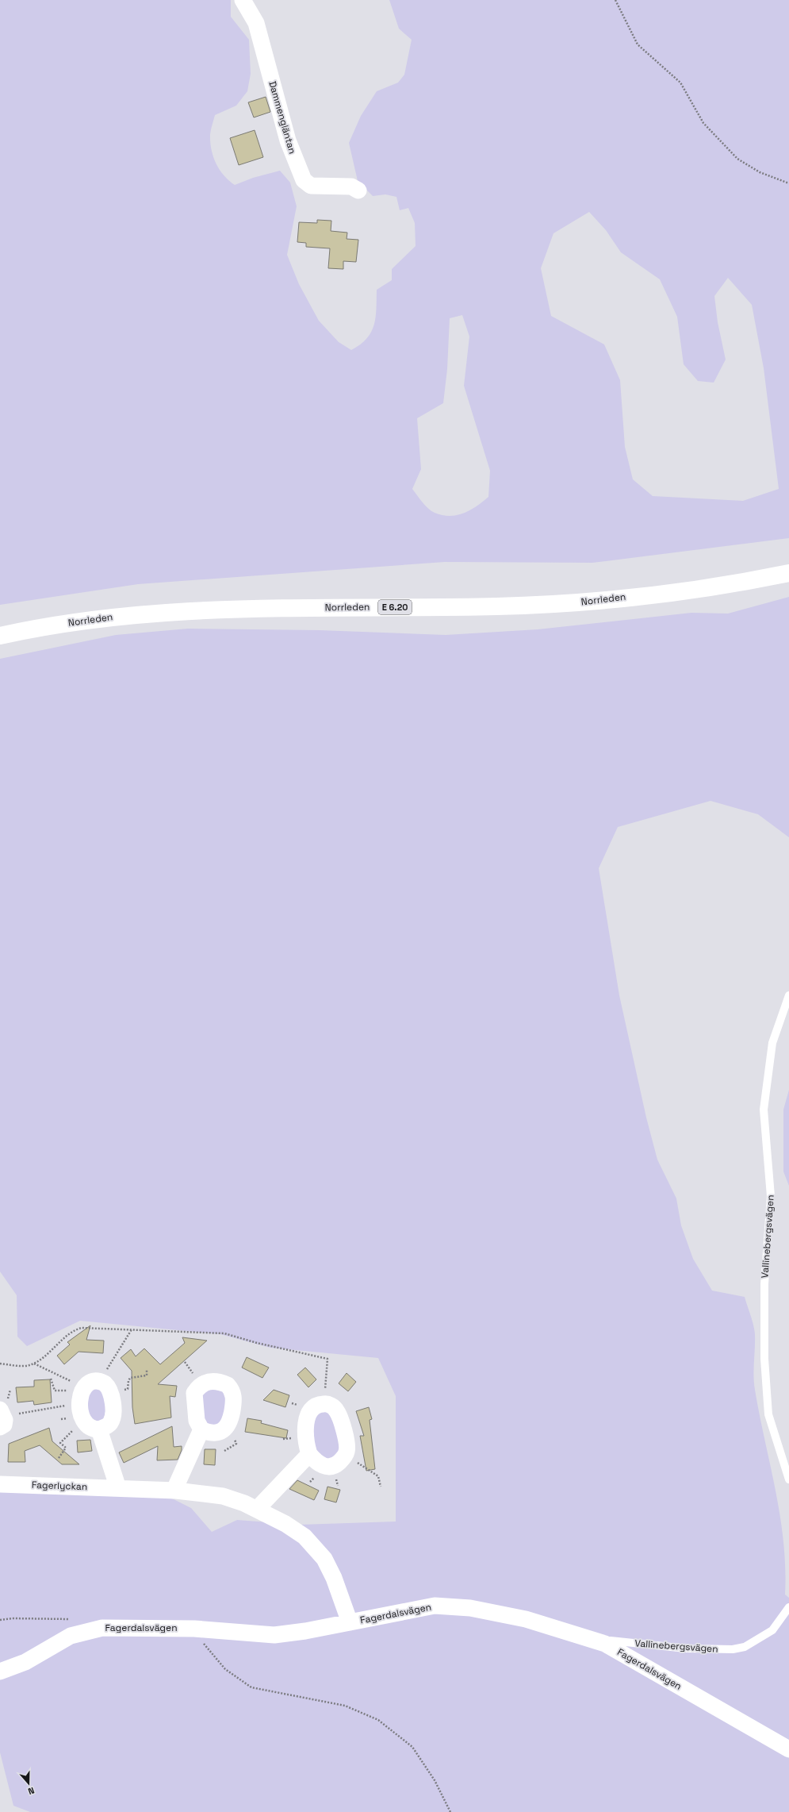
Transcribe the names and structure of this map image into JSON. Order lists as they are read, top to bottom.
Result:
{
  "streets": {
    "highway": ["Norrleden", "E 6.20"],
    "street": ["Dammengläntan", "Fagerlyckan", "Fagerdalsvägen"],
    "lane": ["Vallinebergsvägen"]
  },
  "crossings": [
    ["Vallinebergsvägen", "Fagerdalsvägen"],
    ["Fagerlyckan", "Fagerdalsvägen"]
  ],
  "north": "bottom"
}
